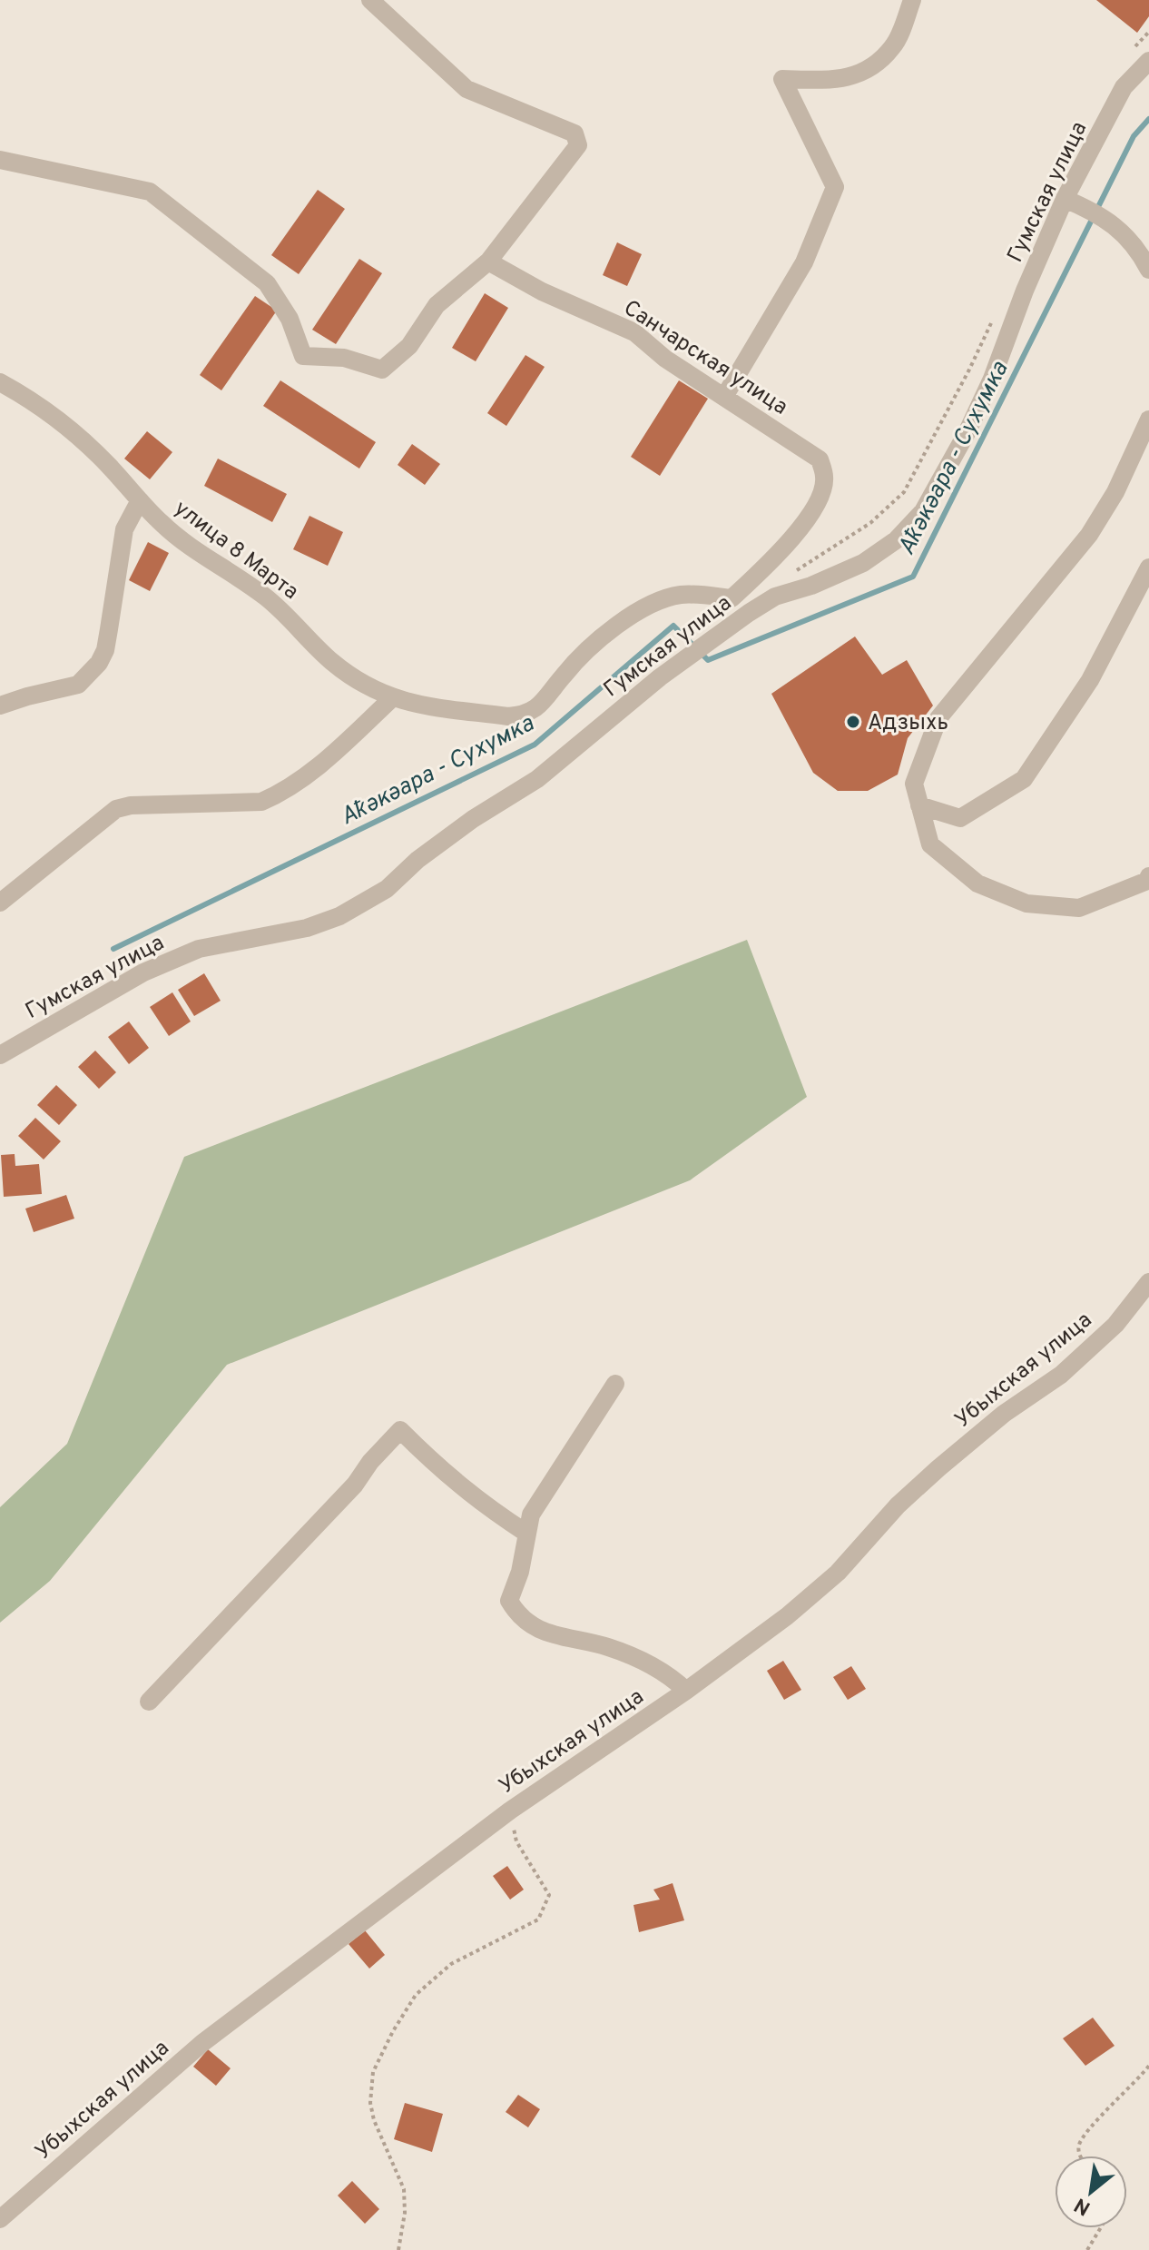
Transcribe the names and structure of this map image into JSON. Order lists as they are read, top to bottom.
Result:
{
  "streets": {
    "street": [
      "Гумская улица",
      "Санчарская улица",
      "улица 8 Марта",
      "Убыхская улица"
    ]
  },
  "crossings": [
    ["Санчарская улица", "улица 8 Марта"]
  ],
  "water": ["Аҟәкәара - Сухумка"],
  "places": ["Адзыхь"],
  "north": "bottom left"
}
